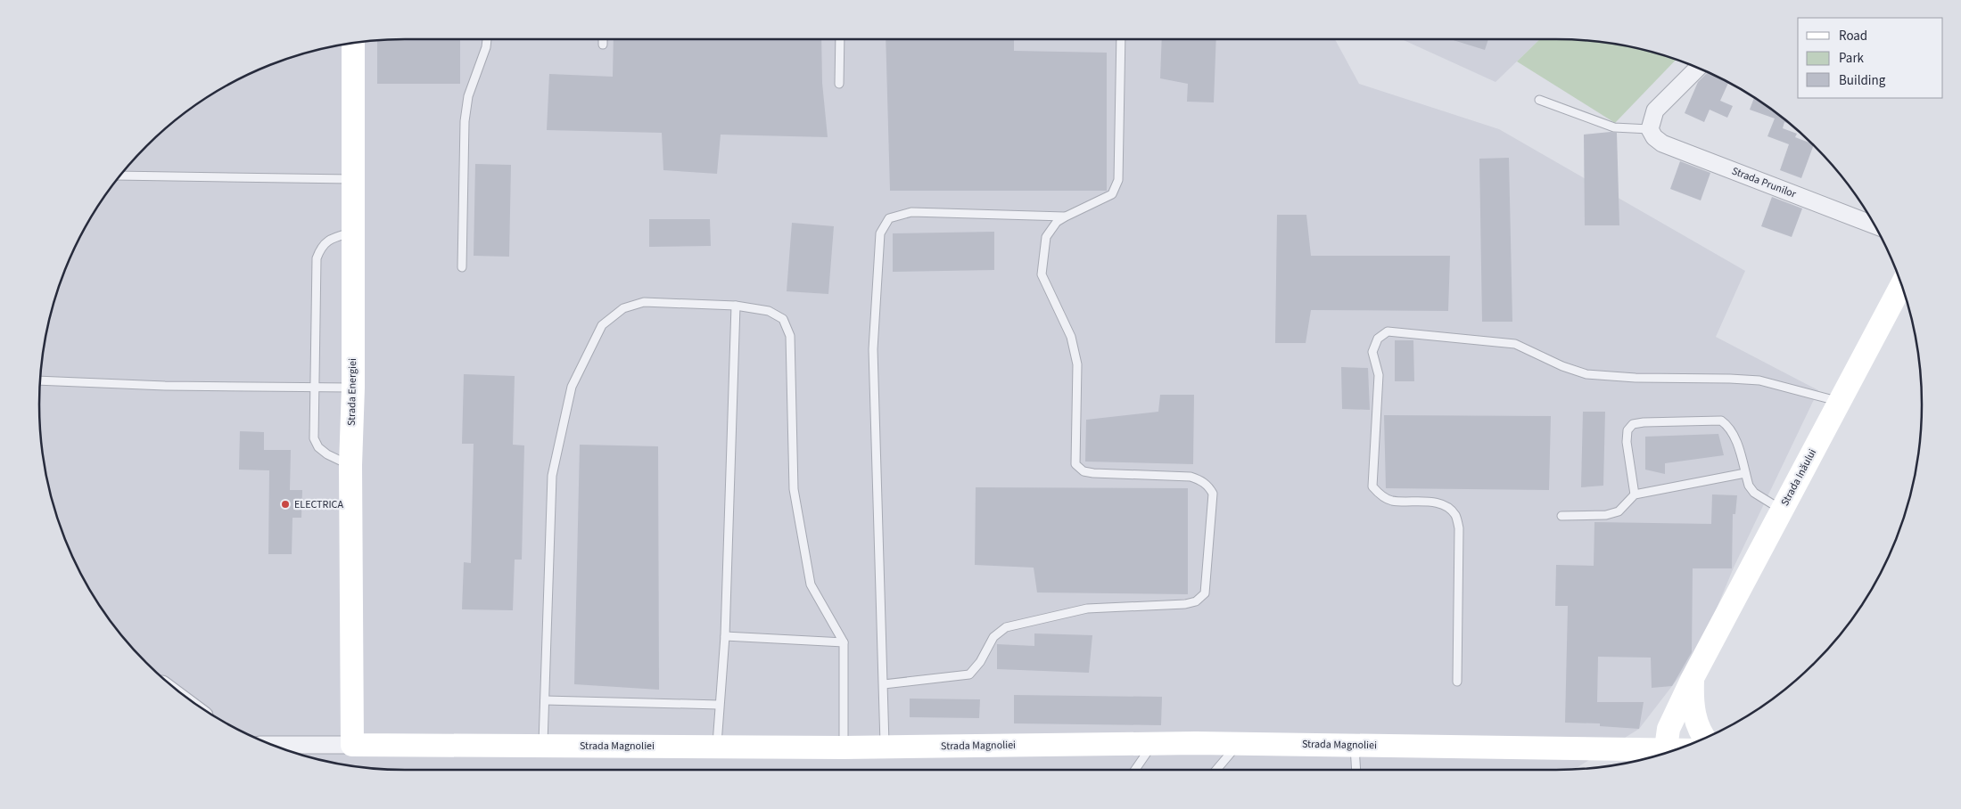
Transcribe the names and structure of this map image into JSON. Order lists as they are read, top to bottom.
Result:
{
  "streets": {
    "main road": ["Strada Energiei", "Strada Inăului", "Strada Magnoliei"],
    "street": ["Strada Prunilor"]
  },
  "crossings": [
    ["Strada Energiei", "Strada Magnoliei"],
    ["Strada Inăului", "Strada Magnoliei"]
  ],
  "places": ["ELECTRICA"],
  "legend": ["Road", "Park", "Building"]
}
